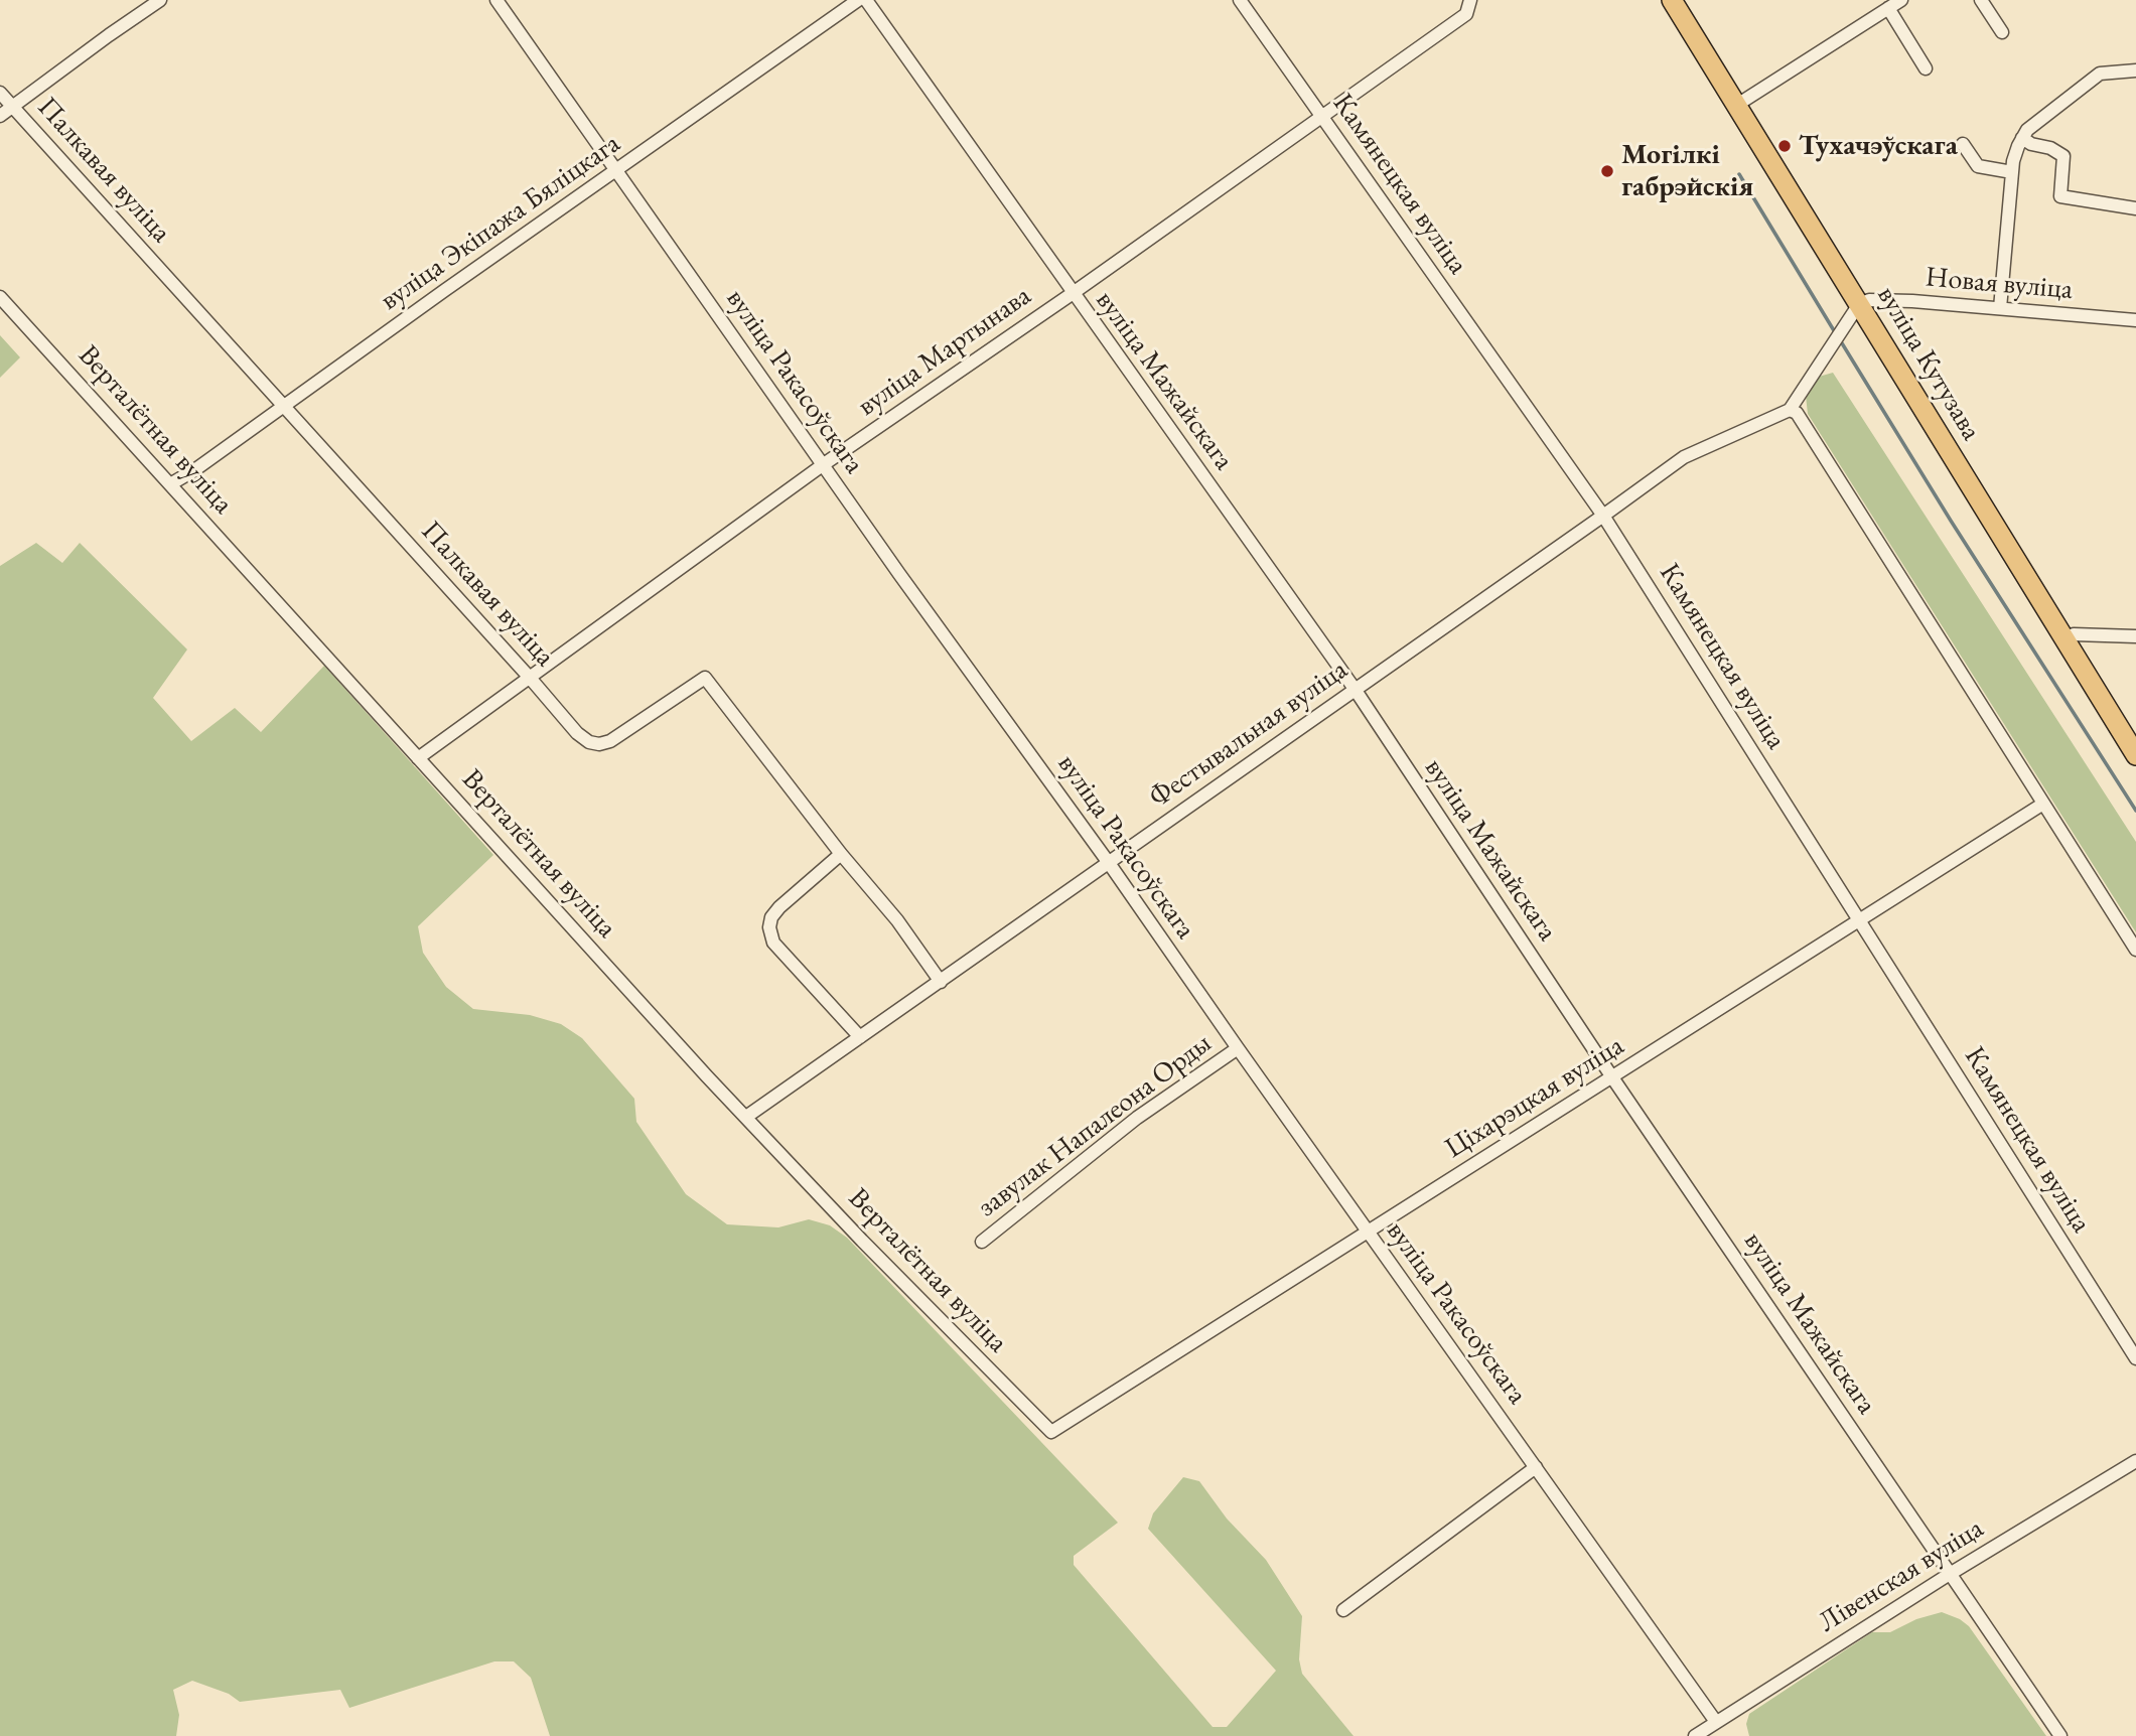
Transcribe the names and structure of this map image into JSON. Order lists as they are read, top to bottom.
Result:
{
  "streets": {
    "main road": ["вуліца Кутузава"],
    "street": [
      "Палкавая вуліца",
      "Камянецкая вуліца",
      "вуліца Экіпажа Бяліцкага",
      "Новая вуліца",
      "вуліца Мартынава",
      "вуліца Мажайскага",
      "вуліца Ракасоўскага",
      "Верталётная вуліца",
      "Фестывальная вуліца",
      "Ціхарэцкая вуліца",
      "завулак Напалеона Орды",
      "Лівенская вуліца"
    ]
  },
  "crossings": [
    ["Палкавая вуліца", "вуліца Экіпажа Бяліцкага"],
    ["Палкавая вуліца", "вуліца Мартынава"],
    ["Палкавая вуліца", "Фестывальная вуліца"],
    ["Камянецкая вуліца", "вуліца Мартынава"],
    ["Камянецкая вуліца", "Фестывальная вуліца"],
    ["Камянецкая вуліца", "Ціхарэцкая вуліца"],
    ["вуліца Экіпажа Бяліцкага", "вуліца Ракасоўскага"],
    ["вуліца Экіпажа Бяліцкага", "Верталётная вуліца"],
    ["Новая вуліца", "вуліца Кутузава"],
    ["вуліца Мартынава", "вуліца Мажайскага"],
    ["вуліца Мартынава", "вуліца Ракасоўскага"],
    ["вуліца Мартынава", "Верталётная вуліца"],
    ["вуліца Мажайскага", "Фестывальная вуліца"],
    ["вуліца Мажайскага", "Ціхарэцкая вуліца"],
    ["вуліца Мажайскага", "Лівенская вуліца"],
    ["вуліца Ракасоўскага", "Фестывальная вуліца"],
    ["вуліца Ракасоўскага", "Ціхарэцкая вуліца"],
    ["вуліца Ракасоўскага", "завулак Напалеона Орды"],
    ["вуліца Ракасоўскага", "Лівенская вуліца"],
    ["Верталётная вуліца", "Фестывальная вуліца"],
    ["Верталётная вуліца", "Ціхарэцкая вуліца"]
  ],
  "places": ["Тухачэўскага", "Могілкі габрэйскія"]
}
